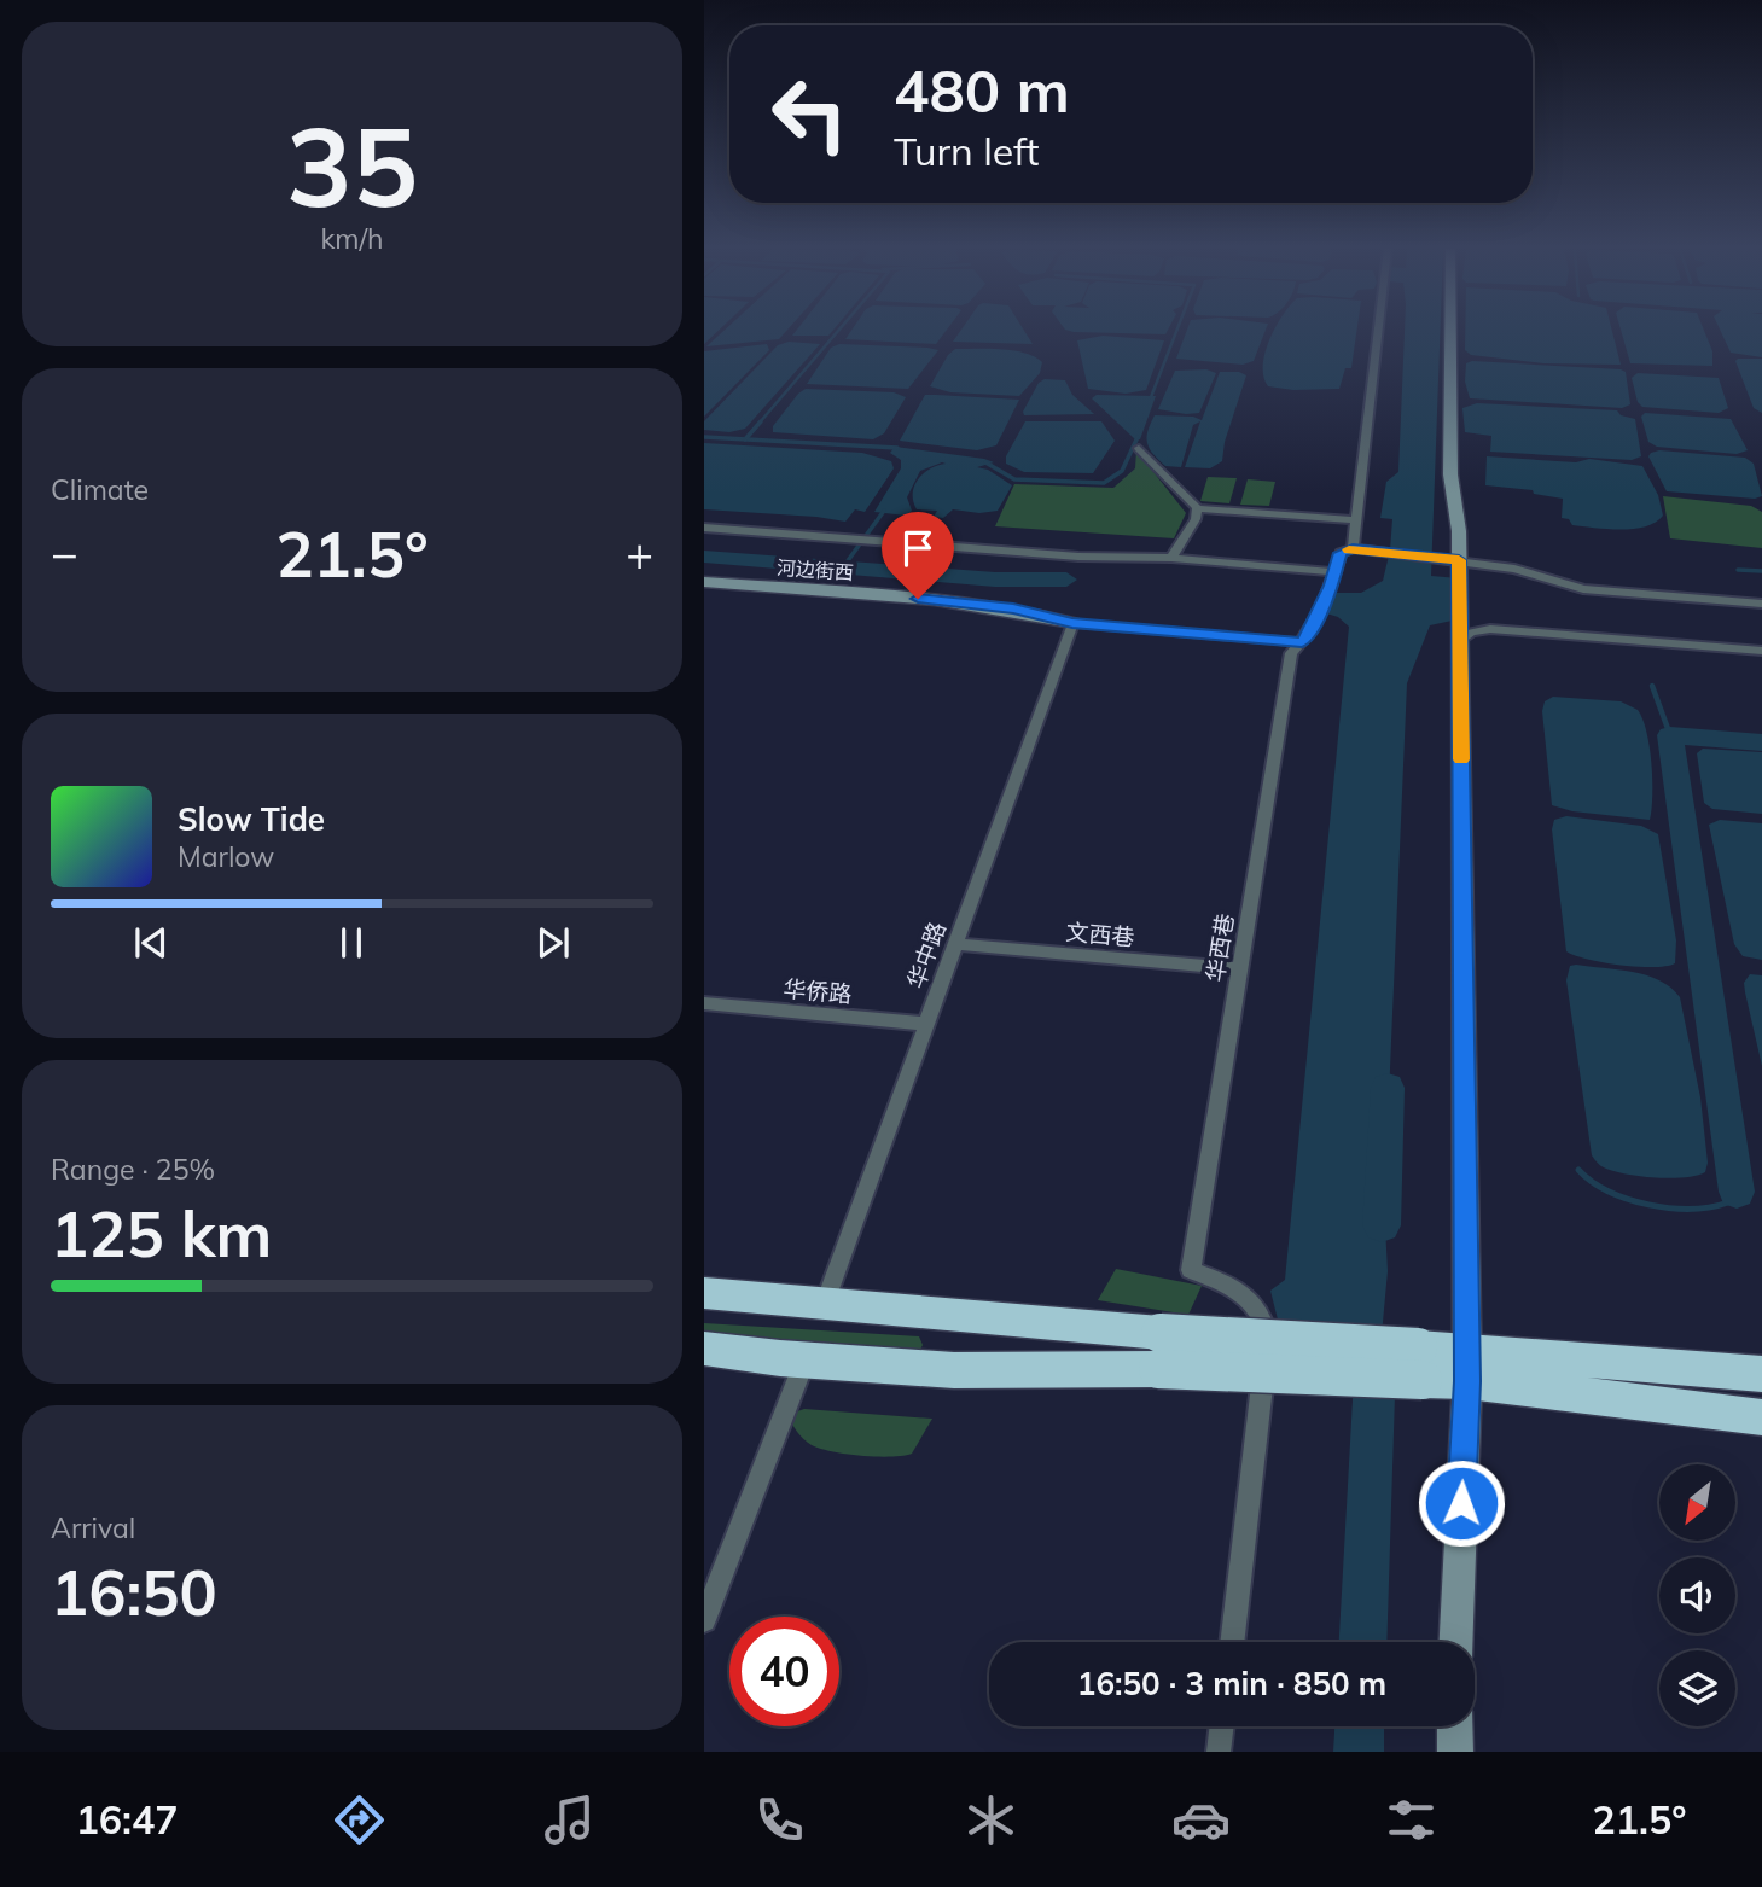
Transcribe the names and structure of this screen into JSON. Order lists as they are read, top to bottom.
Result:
{
  "streets": {
    "street": [
      "河边街西",
      "文西巷",
      "华西巷",
      "华中路",
      "华侨路"
    ]
  },
  "crossings": [
    ["河边街西", "华中路"],
    ["文西巷", "华西巷"],
    ["文西巷", "华中路"],
    ["华中路", "华侨路"]
  ],
  "north": "bottom left",
  "page": {
    "tile": [
      ["35", "km/h"],
      "Climate",
      ["Range · 25%", "125 km"],
      ["Arrival", "16:50"]
    ],
    "turn": ["480 m", "Turn left"],
    "heat": ["−", "21.5°", "+"],
    "song": ["Slow Tide", "Marlow"],
    "limit": "40",
    "trip": "16:50 · 3 min · 850 m",
    "tabs": ["16:47", "21.5°"]
  }
}
